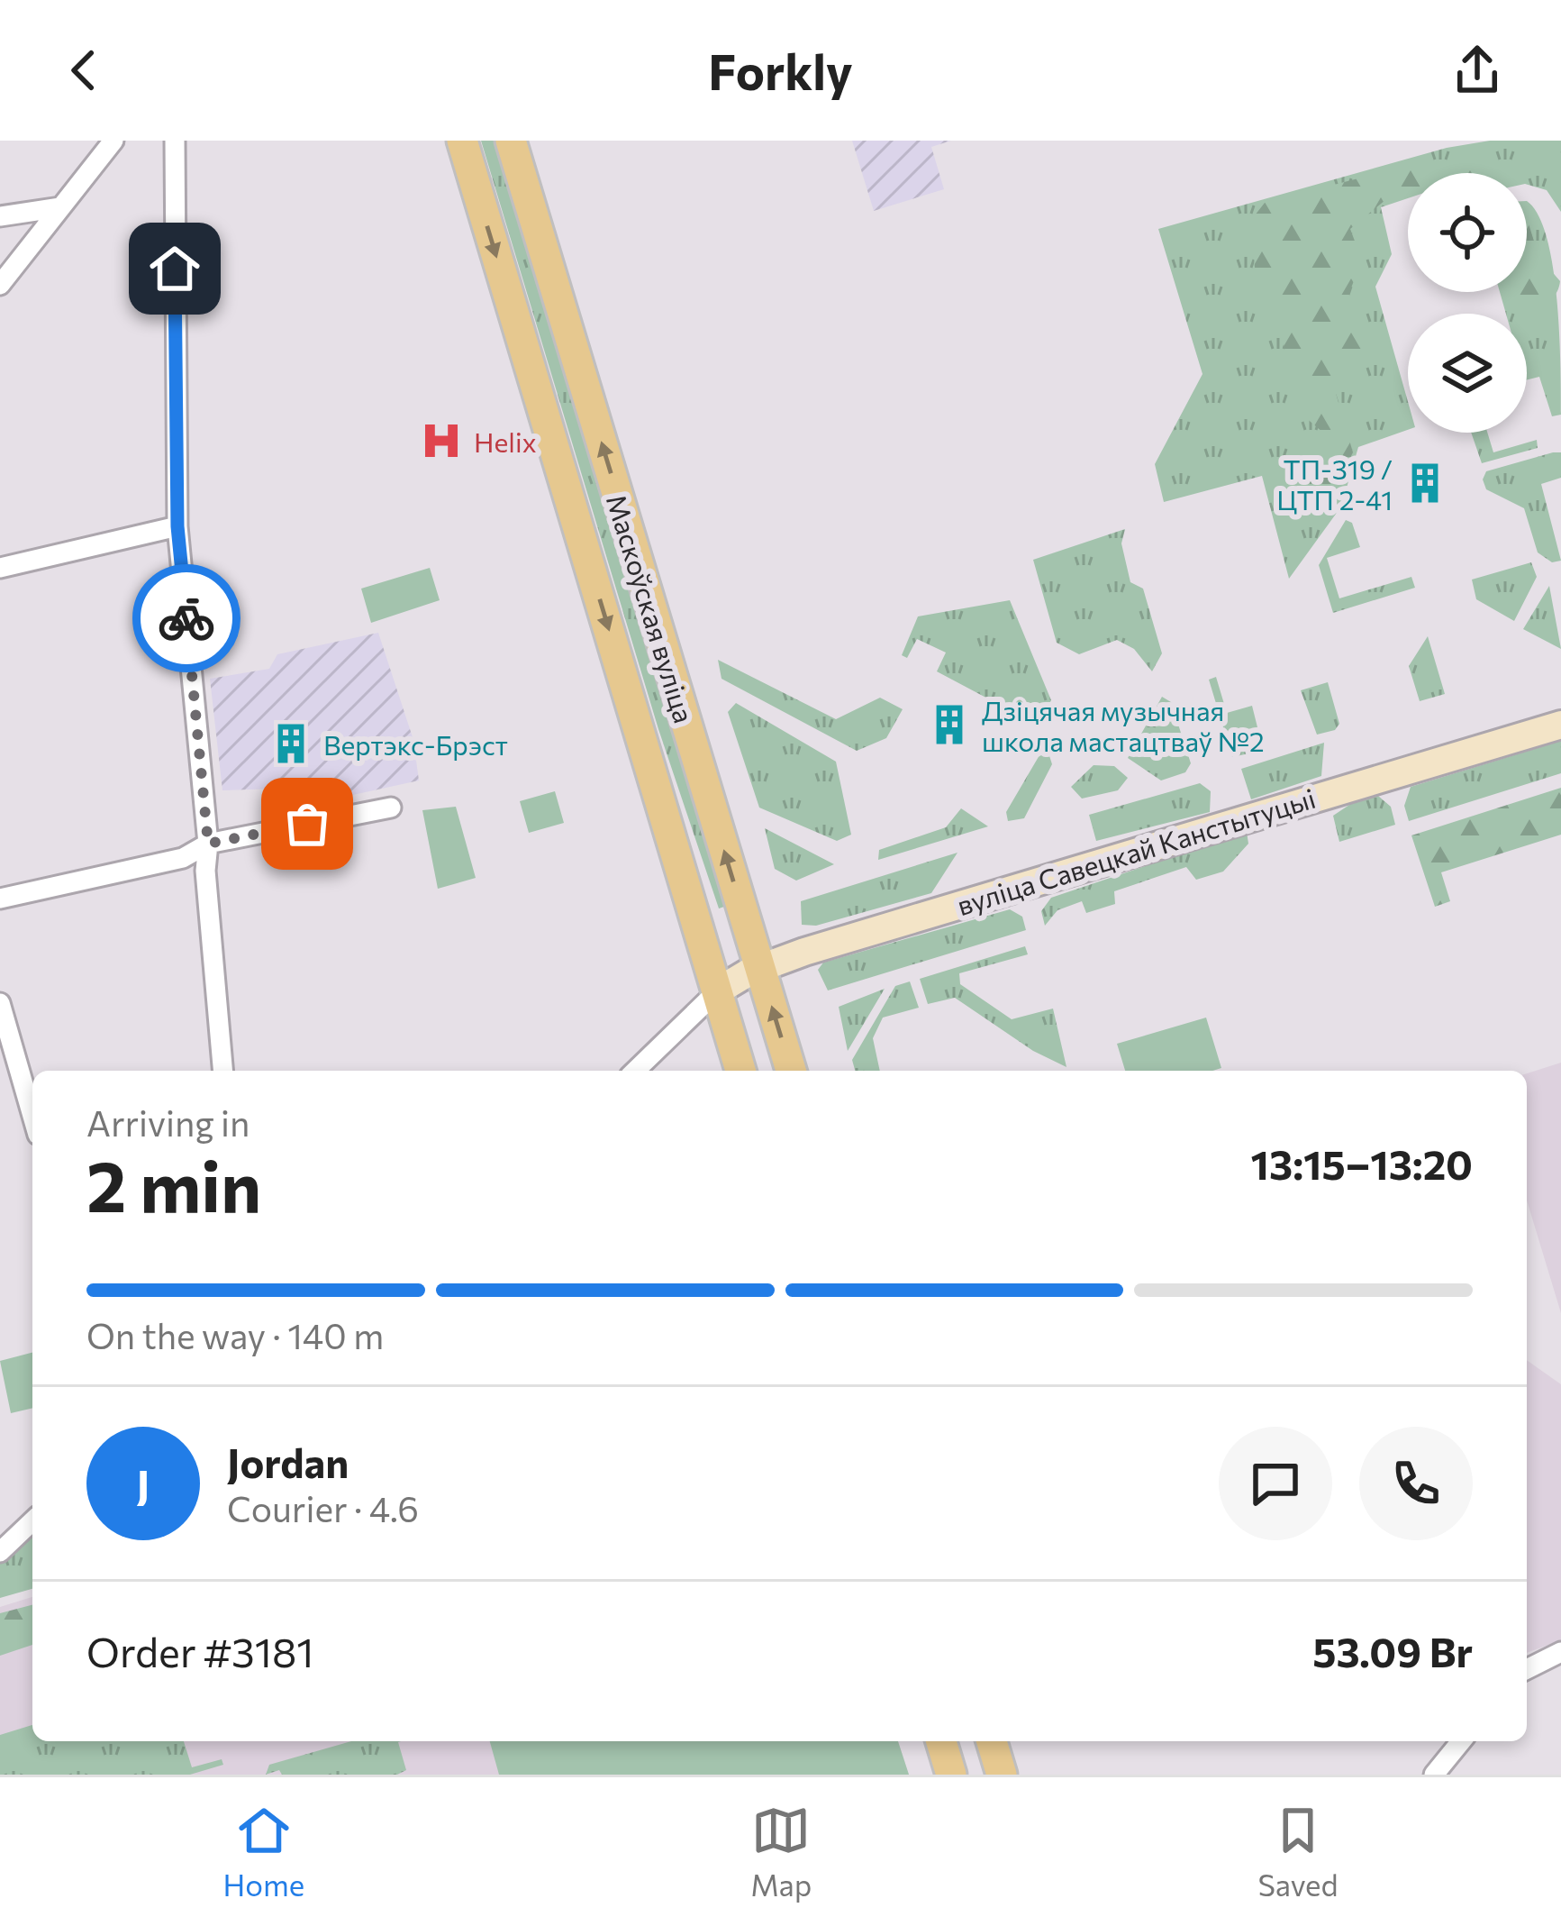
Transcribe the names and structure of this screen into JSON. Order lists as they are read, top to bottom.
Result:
{
  "streets": {
    "main road": ["Маскоўская вуліца", "вуліца Савецкай Канстытуцыі"]
  },
  "crossings": [
    ["Маскоўская вуліца", "вуліца Савецкай Канстытуцыі"]
  ],
  "places": {
    "hospital": ["Helix"],
    "building": ["ТП-319 / ЦТП 2-41", "Дзіцячая музычная школа мастацтваў №2", "Вертэкс-Брэст"]
  },
  "page": {
    "header": "Forkly",
    "heading": ["2 min", "Arriving in", "13:15–13:20"],
    "panel": [
      "Jordan",
      "Courier · 4.6",
      "Order #3181",
      "53.09 Br"
    ],
    "bar": "On the way · 140 m",
    "round": "J",
    "tabs": ["Home", "Map", "Saved"]
  }
}
